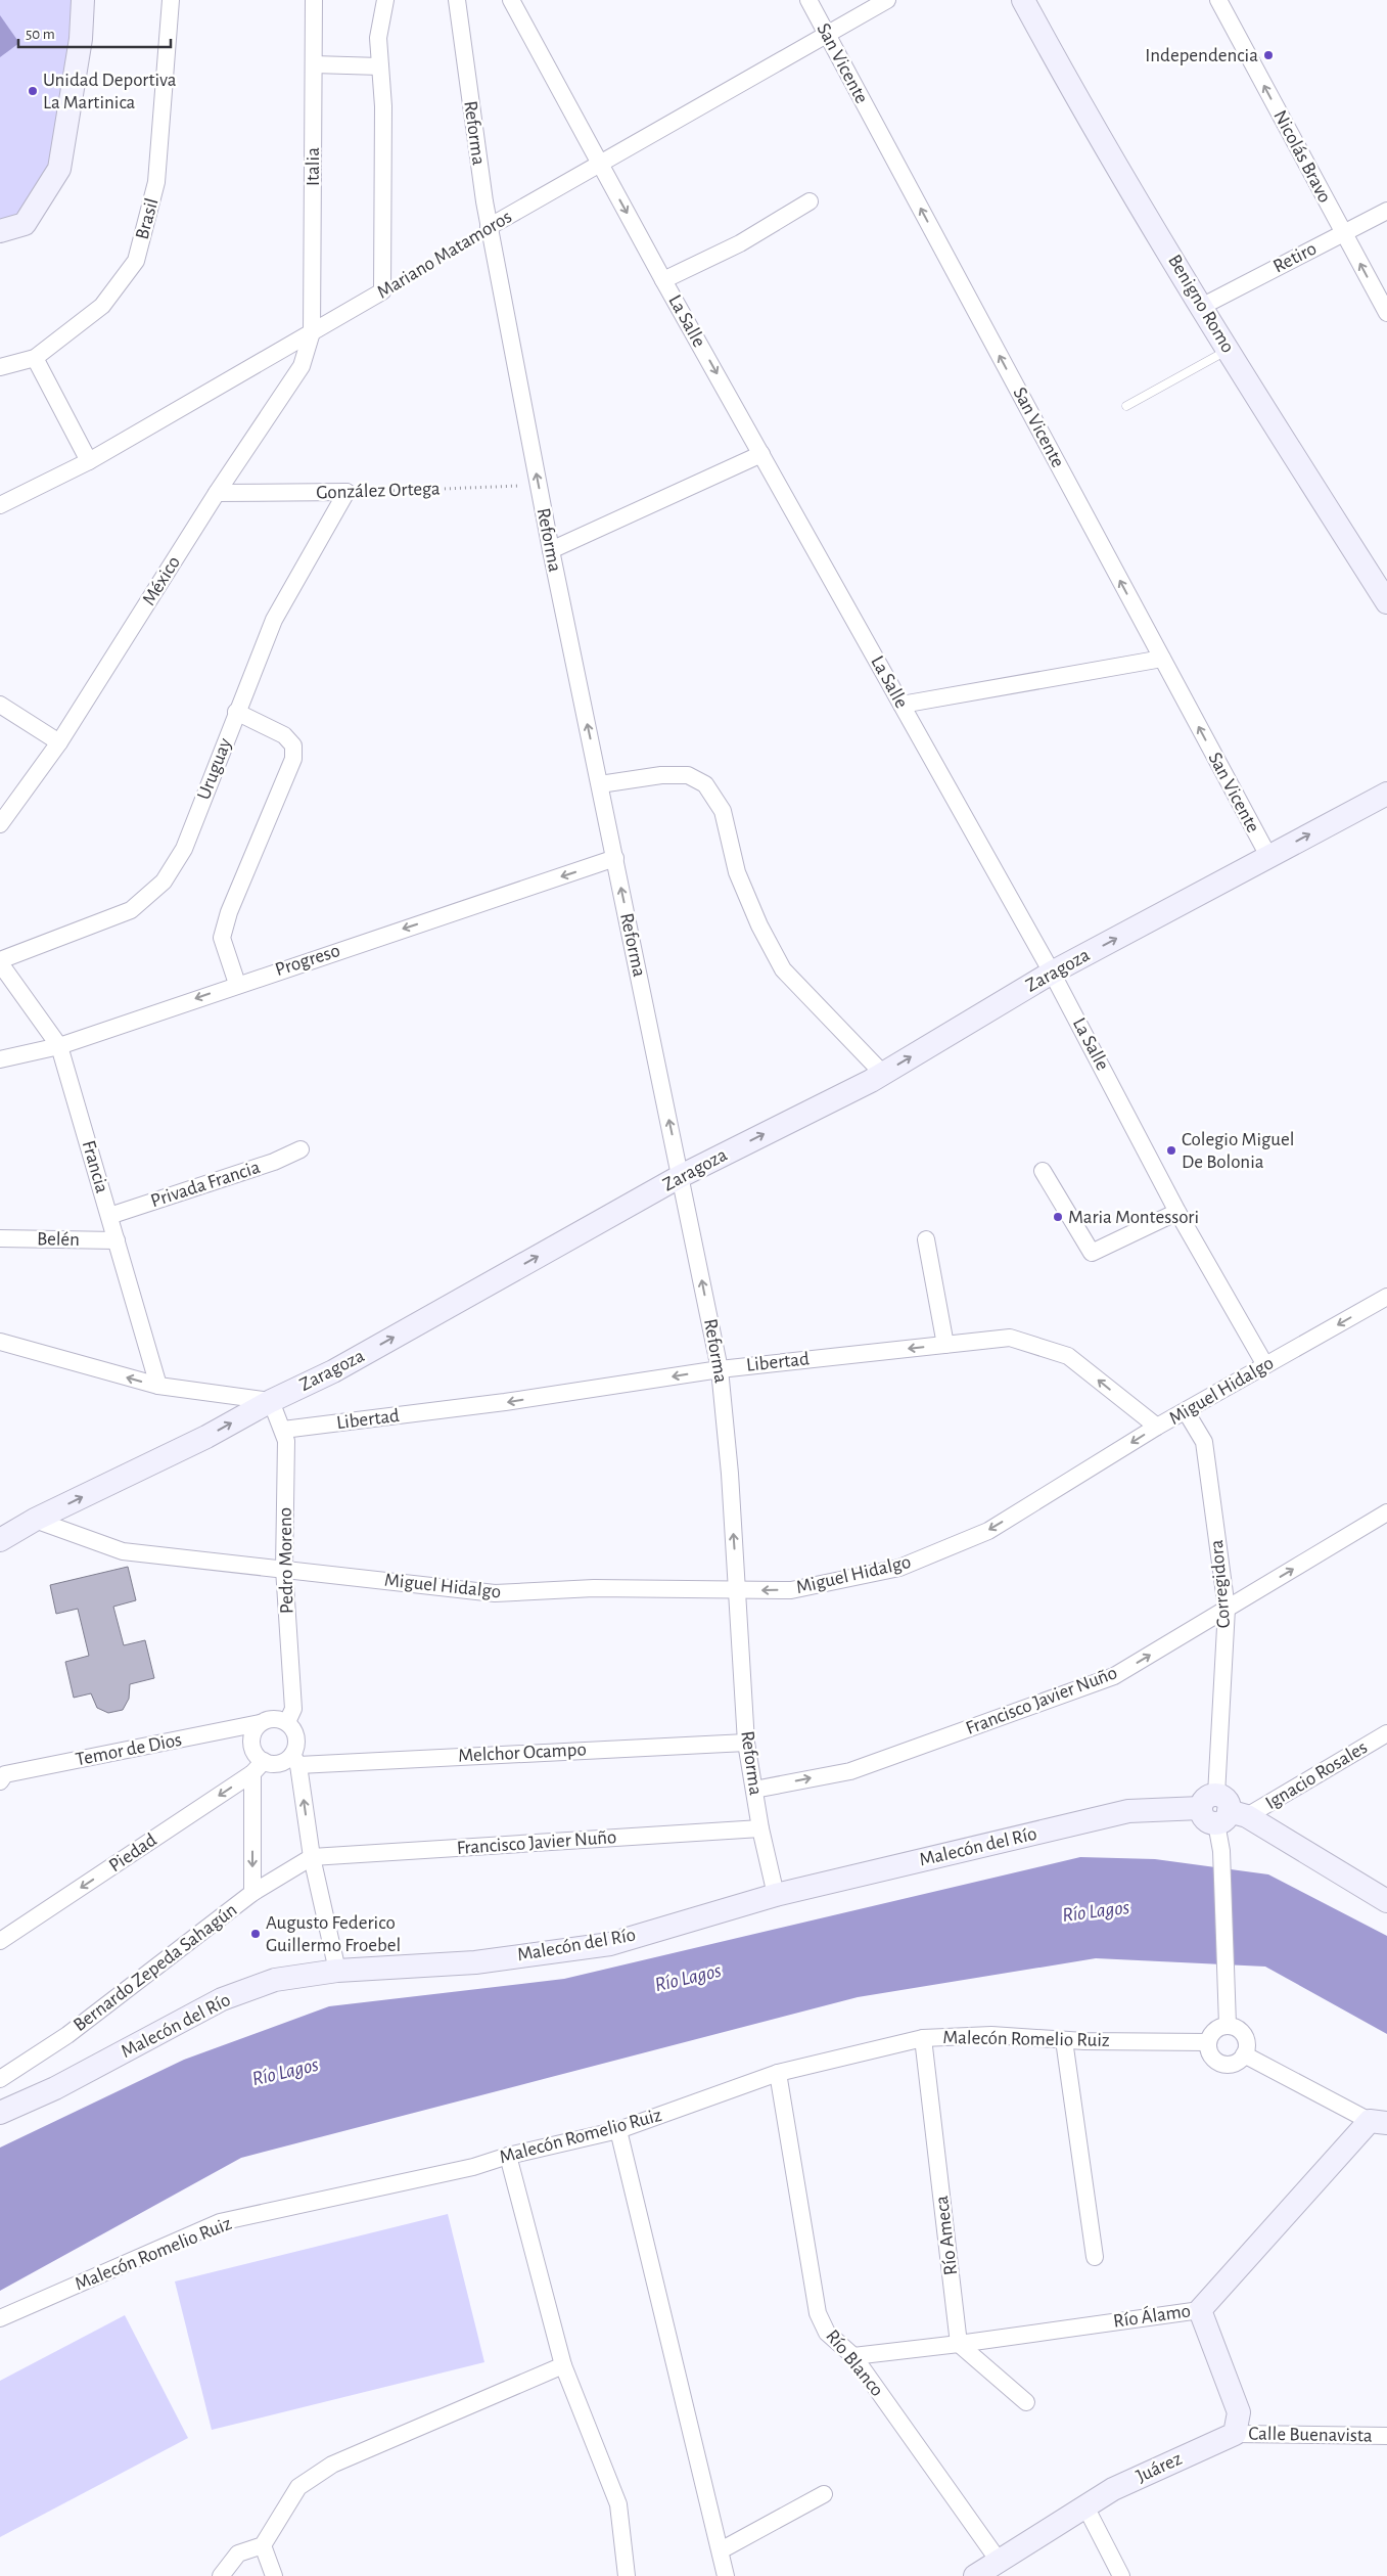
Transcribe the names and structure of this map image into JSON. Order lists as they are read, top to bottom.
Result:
{
  "streets": {
    "street": [
      "San Vicente",
      "Reforma",
      "Nicolás Bravo",
      "Italia",
      "Brasil",
      "Mariano Matamoros",
      "Retiro",
      "Benigno Romo",
      "La Salle",
      "González Ortega",
      "México",
      "Uruguay",
      "Progreso",
      "Zaragoza",
      "Francia",
      "Privada Francia",
      "Belén",
      "Libertad",
      "Miguel Hidalgo",
      "Pedro Moreno",
      "Corregidora",
      "Francisco Javier Nuño",
      "Temor de Dios",
      "Melchor Ocampo",
      "Ignacio Rosales",
      "Malecón del Río",
      "Piedad",
      "Bernardo Zepeda Sahagún",
      "Malecón Romelio Ruiz",
      "Río Ameca",
      "Río Álamo",
      "Río Blanco",
      "Calle Buenavista",
      "Juárez"
    ]
  },
  "crossings": [
    ["San Vicente", "Mariano Matamoros"],
    ["San Vicente", "Zaragoza"],
    ["Reforma", "Mariano Matamoros"],
    ["Reforma", "González Ortega"],
    ["Reforma", "Progreso"],
    ["Reforma", "Zaragoza"],
    ["Reforma", "Libertad"],
    ["Reforma", "Miguel Hidalgo"],
    ["Reforma", "Francisco Javier Nuño"],
    ["Reforma", "Melchor Ocampo"],
    ["Reforma", "Malecón del Río"],
    ["Nicolás Bravo", "Retiro"],
    ["Italia", "Mariano Matamoros"],
    ["Italia", "México"],
    ["Mariano Matamoros", "La Salle"],
    ["Mariano Matamoros", "México"],
    ["Retiro", "Benigno Romo"],
    ["La Salle", "Zaragoza"],
    ["La Salle", "Miguel Hidalgo"],
    ["González Ortega", "México"],
    ["González Ortega", "Uruguay"],
    ["Uruguay", "Francia"],
    ["Progreso", "Francia"],
    ["Zaragoza", "Miguel Hidalgo"],
    ["Zaragoza", "Pedro Moreno"],
    ["Francia", "Privada Francia"],
    ["Francia", "Belén"],
    ["Libertad", "Miguel Hidalgo"],
    ["Libertad", "Pedro Moreno"],
    ["Miguel Hidalgo", "Pedro Moreno"],
    ["Miguel Hidalgo", "Corregidora"],
    ["Pedro Moreno", "Temor de Dios"],
    ["Pedro Moreno", "Melchor Ocampo"],
    ["Pedro Moreno", "Piedad"],
    ["Corregidora", "Francisco Javier Nuño"],
    ["Corregidora", "Ignacio Rosales"],
    ["Corregidora", "Malecón del Río"],
    ["Corregidora", "Malecón Romelio Ruiz"],
    ["Francisco Javier Nuño", "Bernardo Zepeda Sahagún"],
    ["Temor de Dios", "Melchor Ocampo"],
    ["Temor de Dios", "Piedad"],
    ["Melchor Ocampo", "Piedad"],
    ["Ignacio Rosales", "Malecón del Río"],
    ["Malecón Romelio Ruiz", "Río Ameca"],
    ["Malecón Romelio Ruiz", "Río Blanco"],
    ["Río Ameca", "Río Álamo"],
    ["Río Álamo", "Río Blanco"],
    ["Río Blanco", "Juárez"],
    ["Calle Buenavista", "Juárez"]
  ],
  "one_way": [
    "San Vicente",
    "Reforma",
    "Nicolás Bravo",
    "Progreso",
    "Zaragoza",
    "Libertad",
    "Miguel Hidalgo",
    "Francisco Javier Nuño",
    "Piedad"
  ],
  "water": ["Río Lagos"],
  "places": [
    "Independencia",
    "Unidad Deportiva La Martinica",
    "Colegio Miguel De Bolonia",
    "Maria Montessori",
    "Augusto Federico Guillermo Froebel"
  ],
  "scale_bar": "50 m"
}
